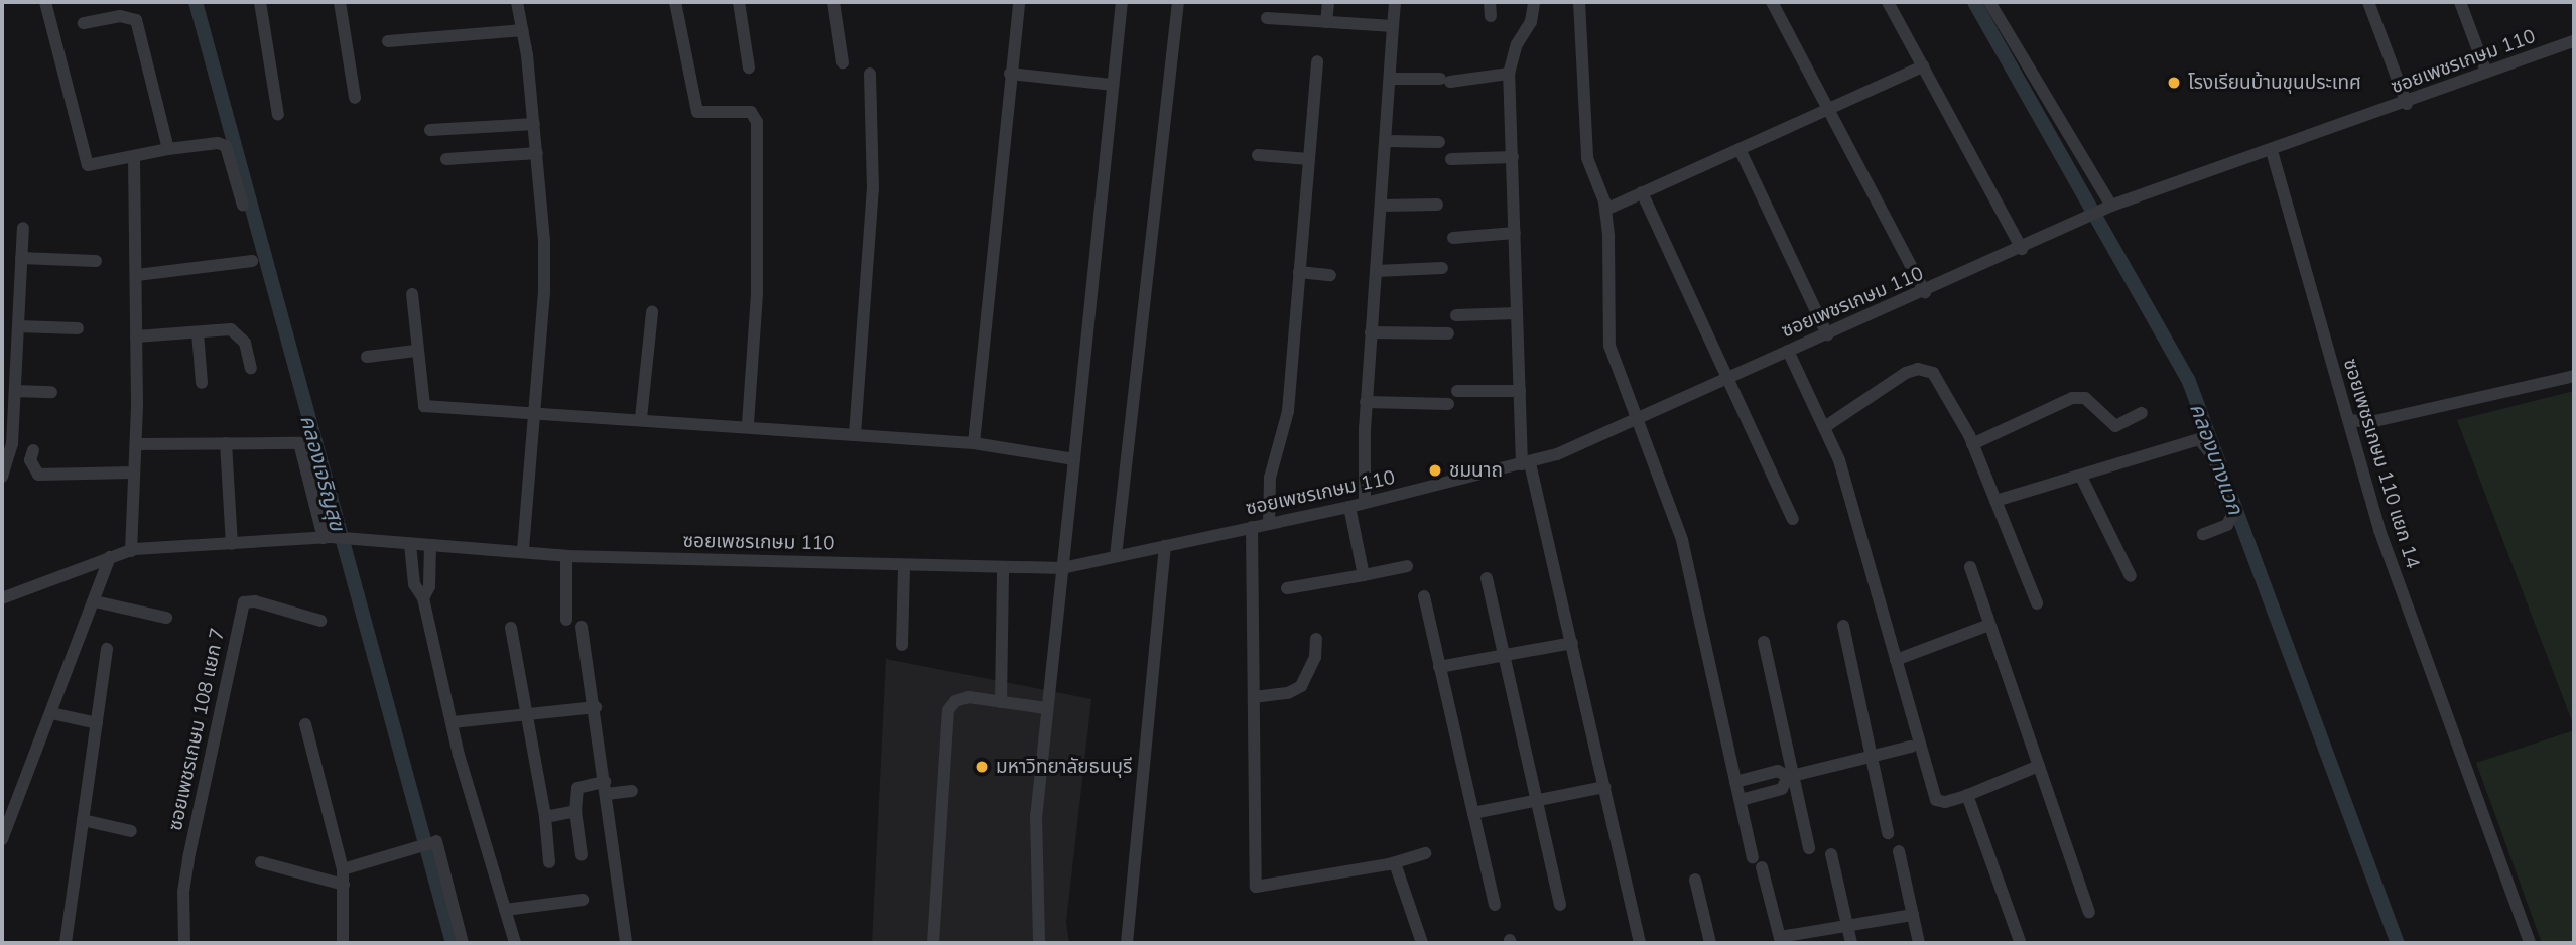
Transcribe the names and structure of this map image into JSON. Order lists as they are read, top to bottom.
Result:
{
  "streets": {
    "street": ["ซอยเพชรเกษม 110", "ซอยเพชรเกษม 110 แยก 14", "ซอยเพชรเกษม 108 แยก 7"]
  },
  "crossings": [
    ["ซอยเพชรเกษม 110", "ซอยเพชรเกษม 110 แยก 14"]
  ],
  "water": ["คลองบางแวก", "คลองเจริญสุข"],
  "places": ["โรงเรียนบ้านขุนประเทศ", "ชมนาถ", "มหาวิทยาลัยธนบุรี"]
}
